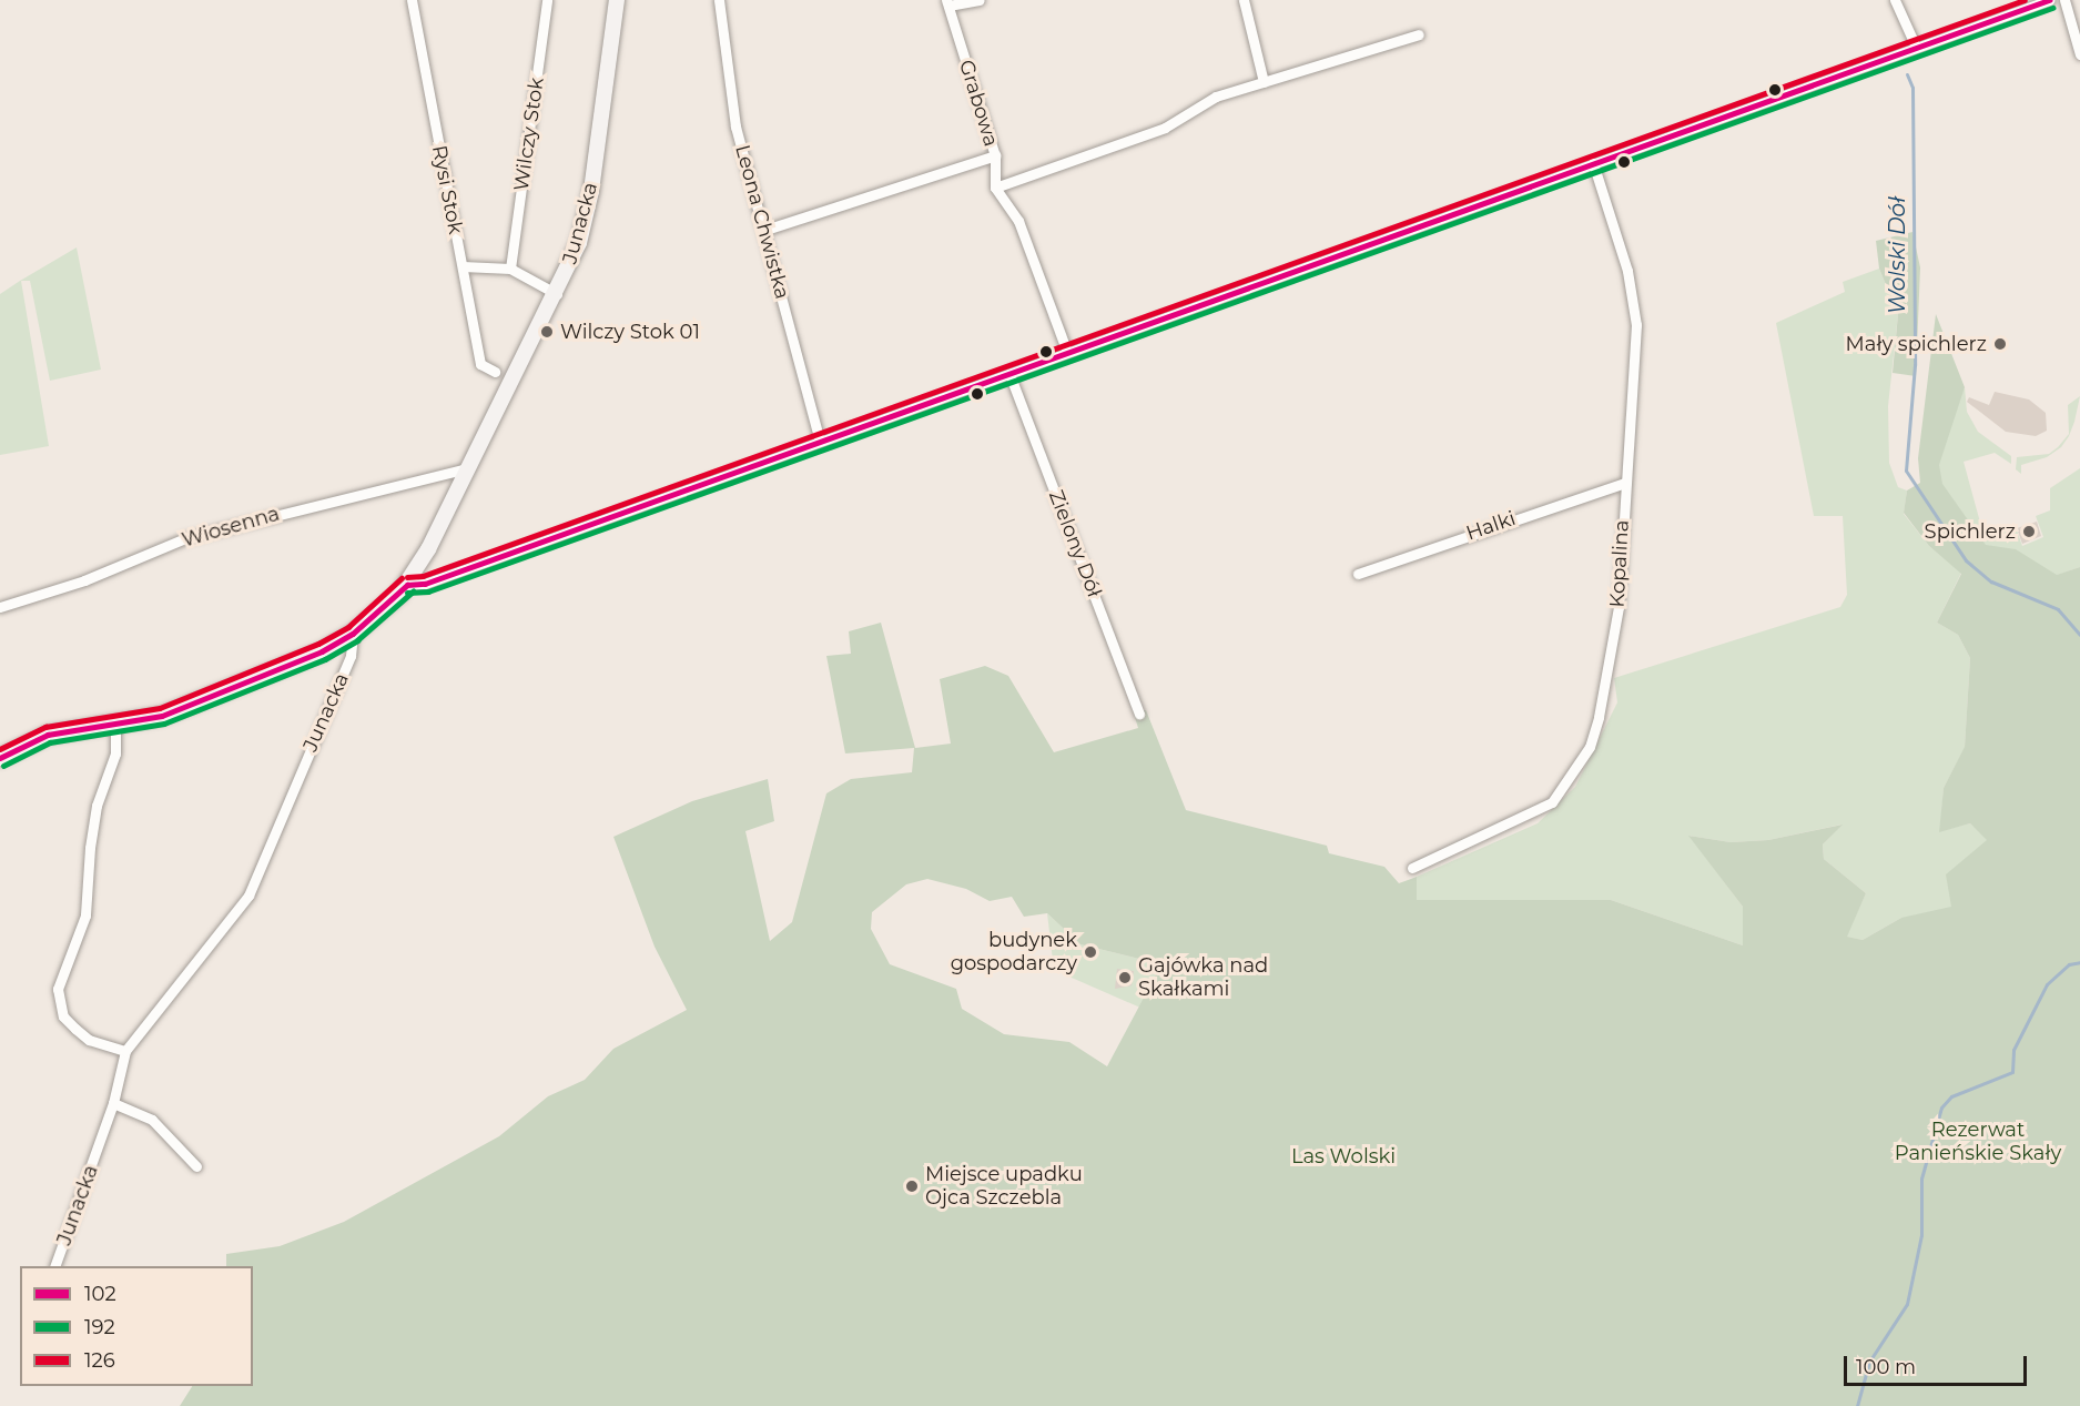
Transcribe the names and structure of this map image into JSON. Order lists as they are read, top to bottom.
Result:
{
  "streets": {
    "street": [
      "Grabowa",
      "Wilczy Stok",
      "Rysi Stok",
      "Leona Chwistka",
      "Junacka",
      "Halki",
      "Wiosenna",
      "Zielony Dół",
      "Kopalina"
    ]
  },
  "crossings": [
    ["Junacka", "Wiosenna"],
    ["Halki", "Kopalina"]
  ],
  "water": ["Wolski Dół"],
  "parks": ["Rezerwat Panieńskie Skały", "Las Wolski"],
  "places": [
    "Wilczy Stok 01",
    "Mały spichlerz",
    "Spichlerz",
    "budynek gospodarczy",
    "Gajówka nad Skałkami",
    "Miejsce upadku Ojca Szczebla"
  ],
  "lines": ["transit line 102", "transit line 126", "transit line 192"],
  "legend": ["102", "192", "126"],
  "scale_bar": "100 m"
}
